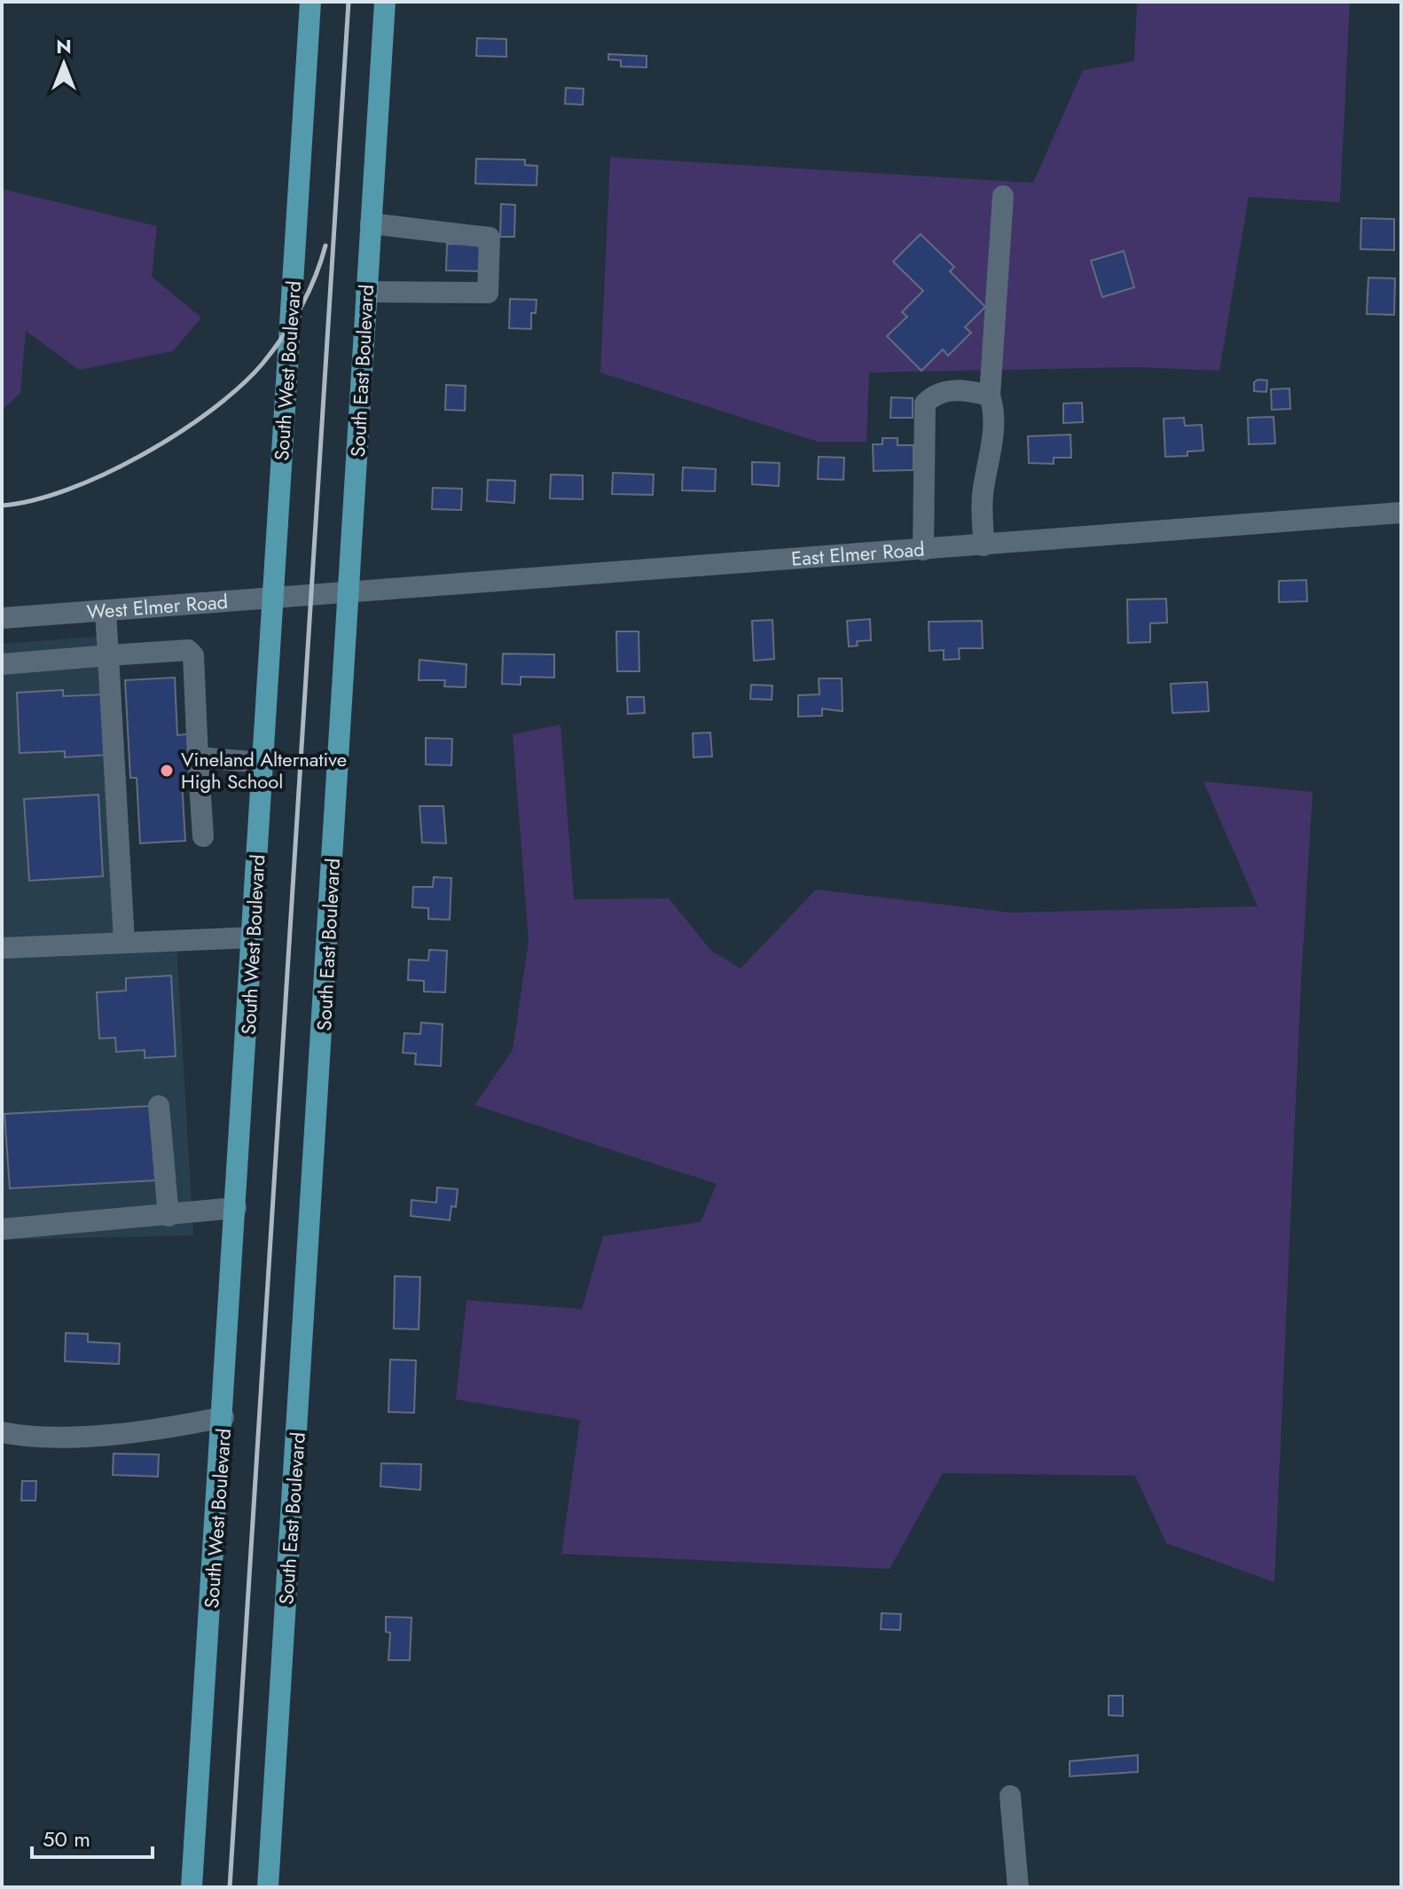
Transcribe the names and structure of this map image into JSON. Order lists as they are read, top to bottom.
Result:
{
  "streets": {
    "main road": ["South West Boulevard", "South East Boulevard"],
    "street": ["East Elmer Road", "West Elmer Road"]
  },
  "crossings": [
    ["South West Boulevard", "West Elmer Road"],
    ["South East Boulevard", "East Elmer Road"],
    ["East Elmer Road", "West Elmer Road"]
  ],
  "places": ["Vineland Alternative High School"],
  "scale_bar": "50 m",
  "north": "top"
}
